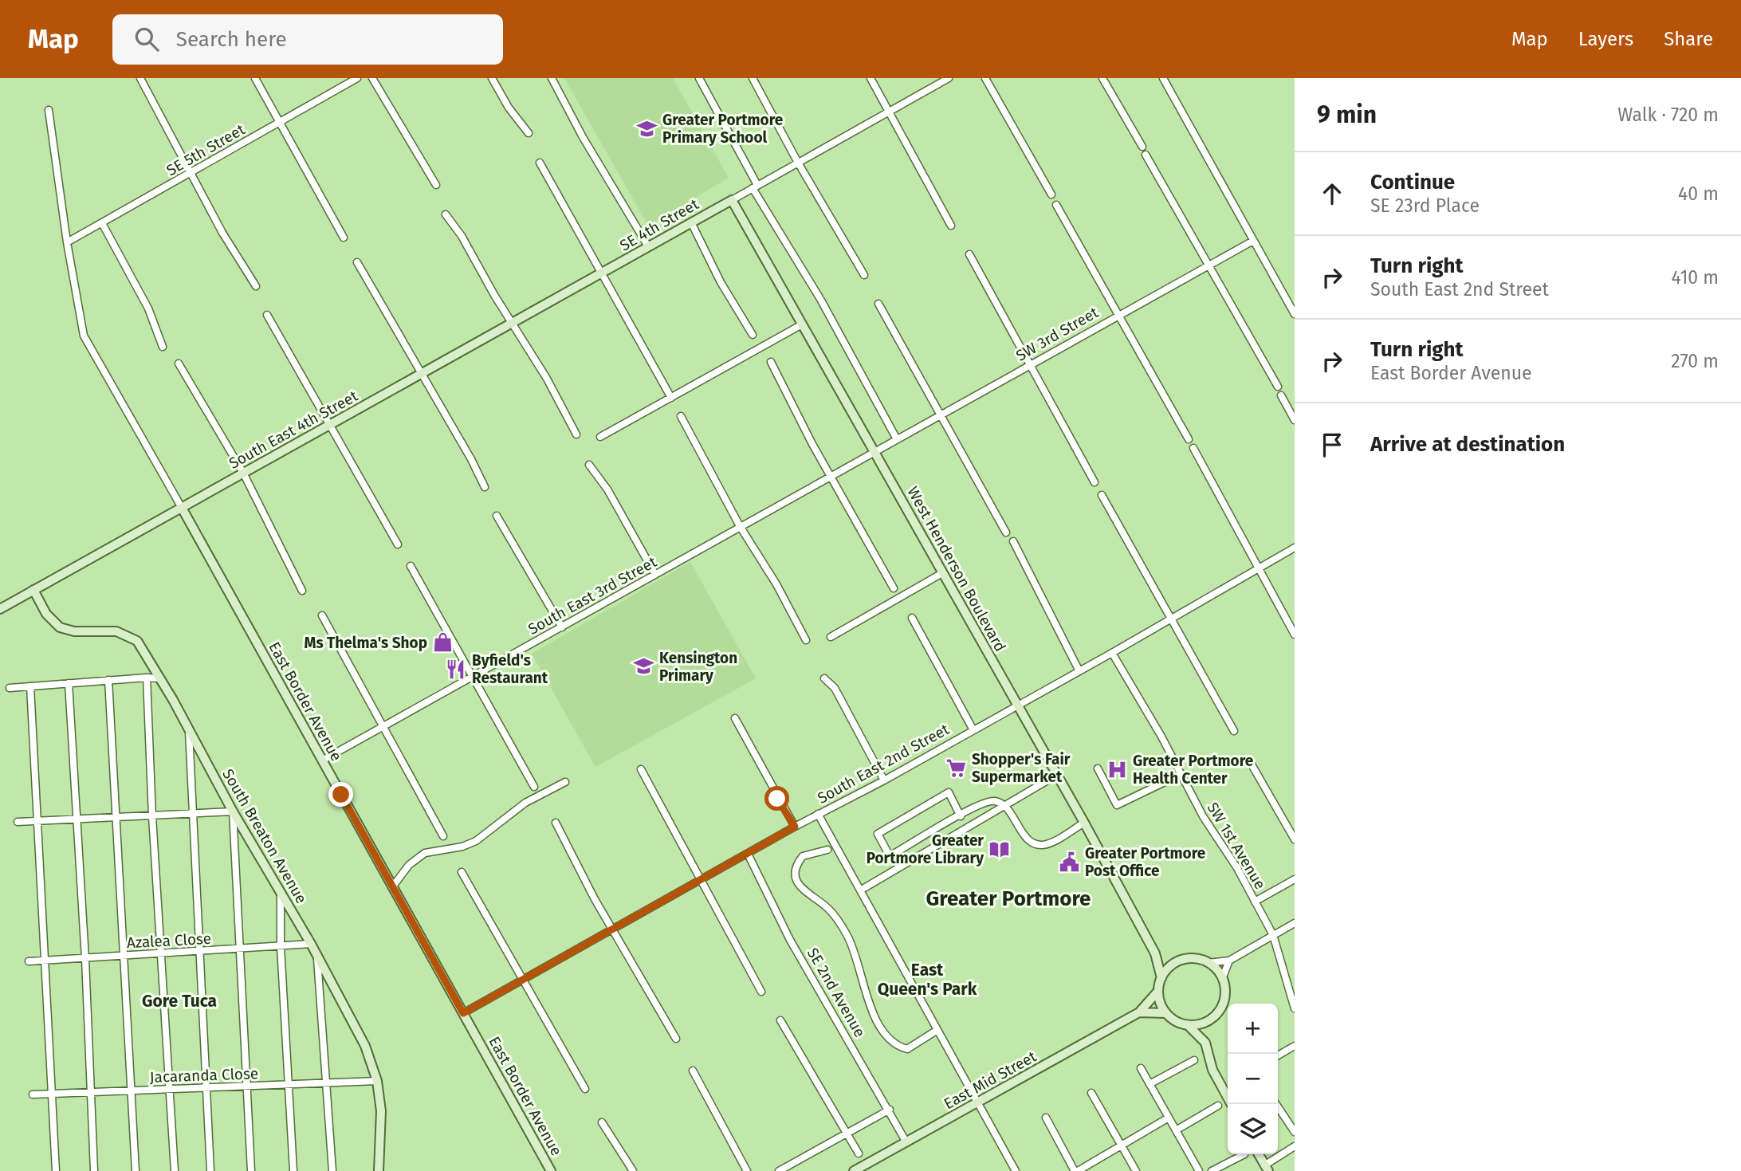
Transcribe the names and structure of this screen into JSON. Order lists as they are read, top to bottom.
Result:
{
  "streets": {
    "street": [
      "SE 5th Street",
      "SE 4th Street",
      "SW 3rd Street",
      "South East 4th Street",
      "West Henderson Boulevard",
      "South East 3rd Street",
      "East Border Avenue",
      "South East 2nd Street",
      "South Breaton Avenue",
      "SW 1st Avenue",
      "Azalea Close",
      "SE 2nd Avenue",
      "Jacaranda Close",
      "East Mid Street"
    ]
  },
  "crossings": [
    ["SE 4th Street", "South East 4th Street"],
    ["SE 4th Street", "West Henderson Boulevard"],
    ["SW 3rd Street", "West Henderson Boulevard"],
    ["SW 3rd Street", "South East 3rd Street"],
    ["South East 4th Street", "East Border Avenue"],
    ["South East 4th Street", "South Breaton Avenue"],
    ["West Henderson Boulevard", "South East 3rd Street"],
    ["West Henderson Boulevard", "South East 2nd Street"],
    ["West Henderson Boulevard", "East Mid Street"],
    ["South East 3rd Street", "East Border Avenue"],
    ["East Border Avenue", "South East 2nd Street"],
    ["South East 2nd Street", "SW 1st Avenue"],
    ["South East 2nd Street", "SE 2nd Avenue"],
    ["South Breaton Avenue", "Azalea Close"],
    ["South Breaton Avenue", "Jacaranda Close"],
    ["SE 2nd Avenue", "East Mid Street"]
  ],
  "districts": ["Greater Portmore", "East Queen's Park", "Gore Tuca"],
  "places": {
    "school or university": ["Greater Portmore Primary School", "Kensington Primary"],
    "shop": ["Ms Thelma's Shop"],
    "restaurant": ["Byfield's Restaurant"],
    "supermarket": ["Shopper's Fair Supermarket"],
    "hospital": ["Greater Portmore Health Center"],
    "library": ["Greater Portmore Library"],
    "public building": ["Greater Portmore Post Office"]
  },
  "page": {
    "header": "Map",
    "search": "Search here",
    "nav": ["Map", "Layers", "Share"],
    "heading": ["9 min", "Walk · 720 m"],
    "list": [
      ["Continue", "SE 23rd Place", "40 m"],
      ["Turn right", "South East 2nd Street", "410 m"],
      ["Turn right", "East Border Avenue", "270 m"],
      "Arrive at destination"
    ],
    "map_buttons": ["+", "−"]
  }
}
